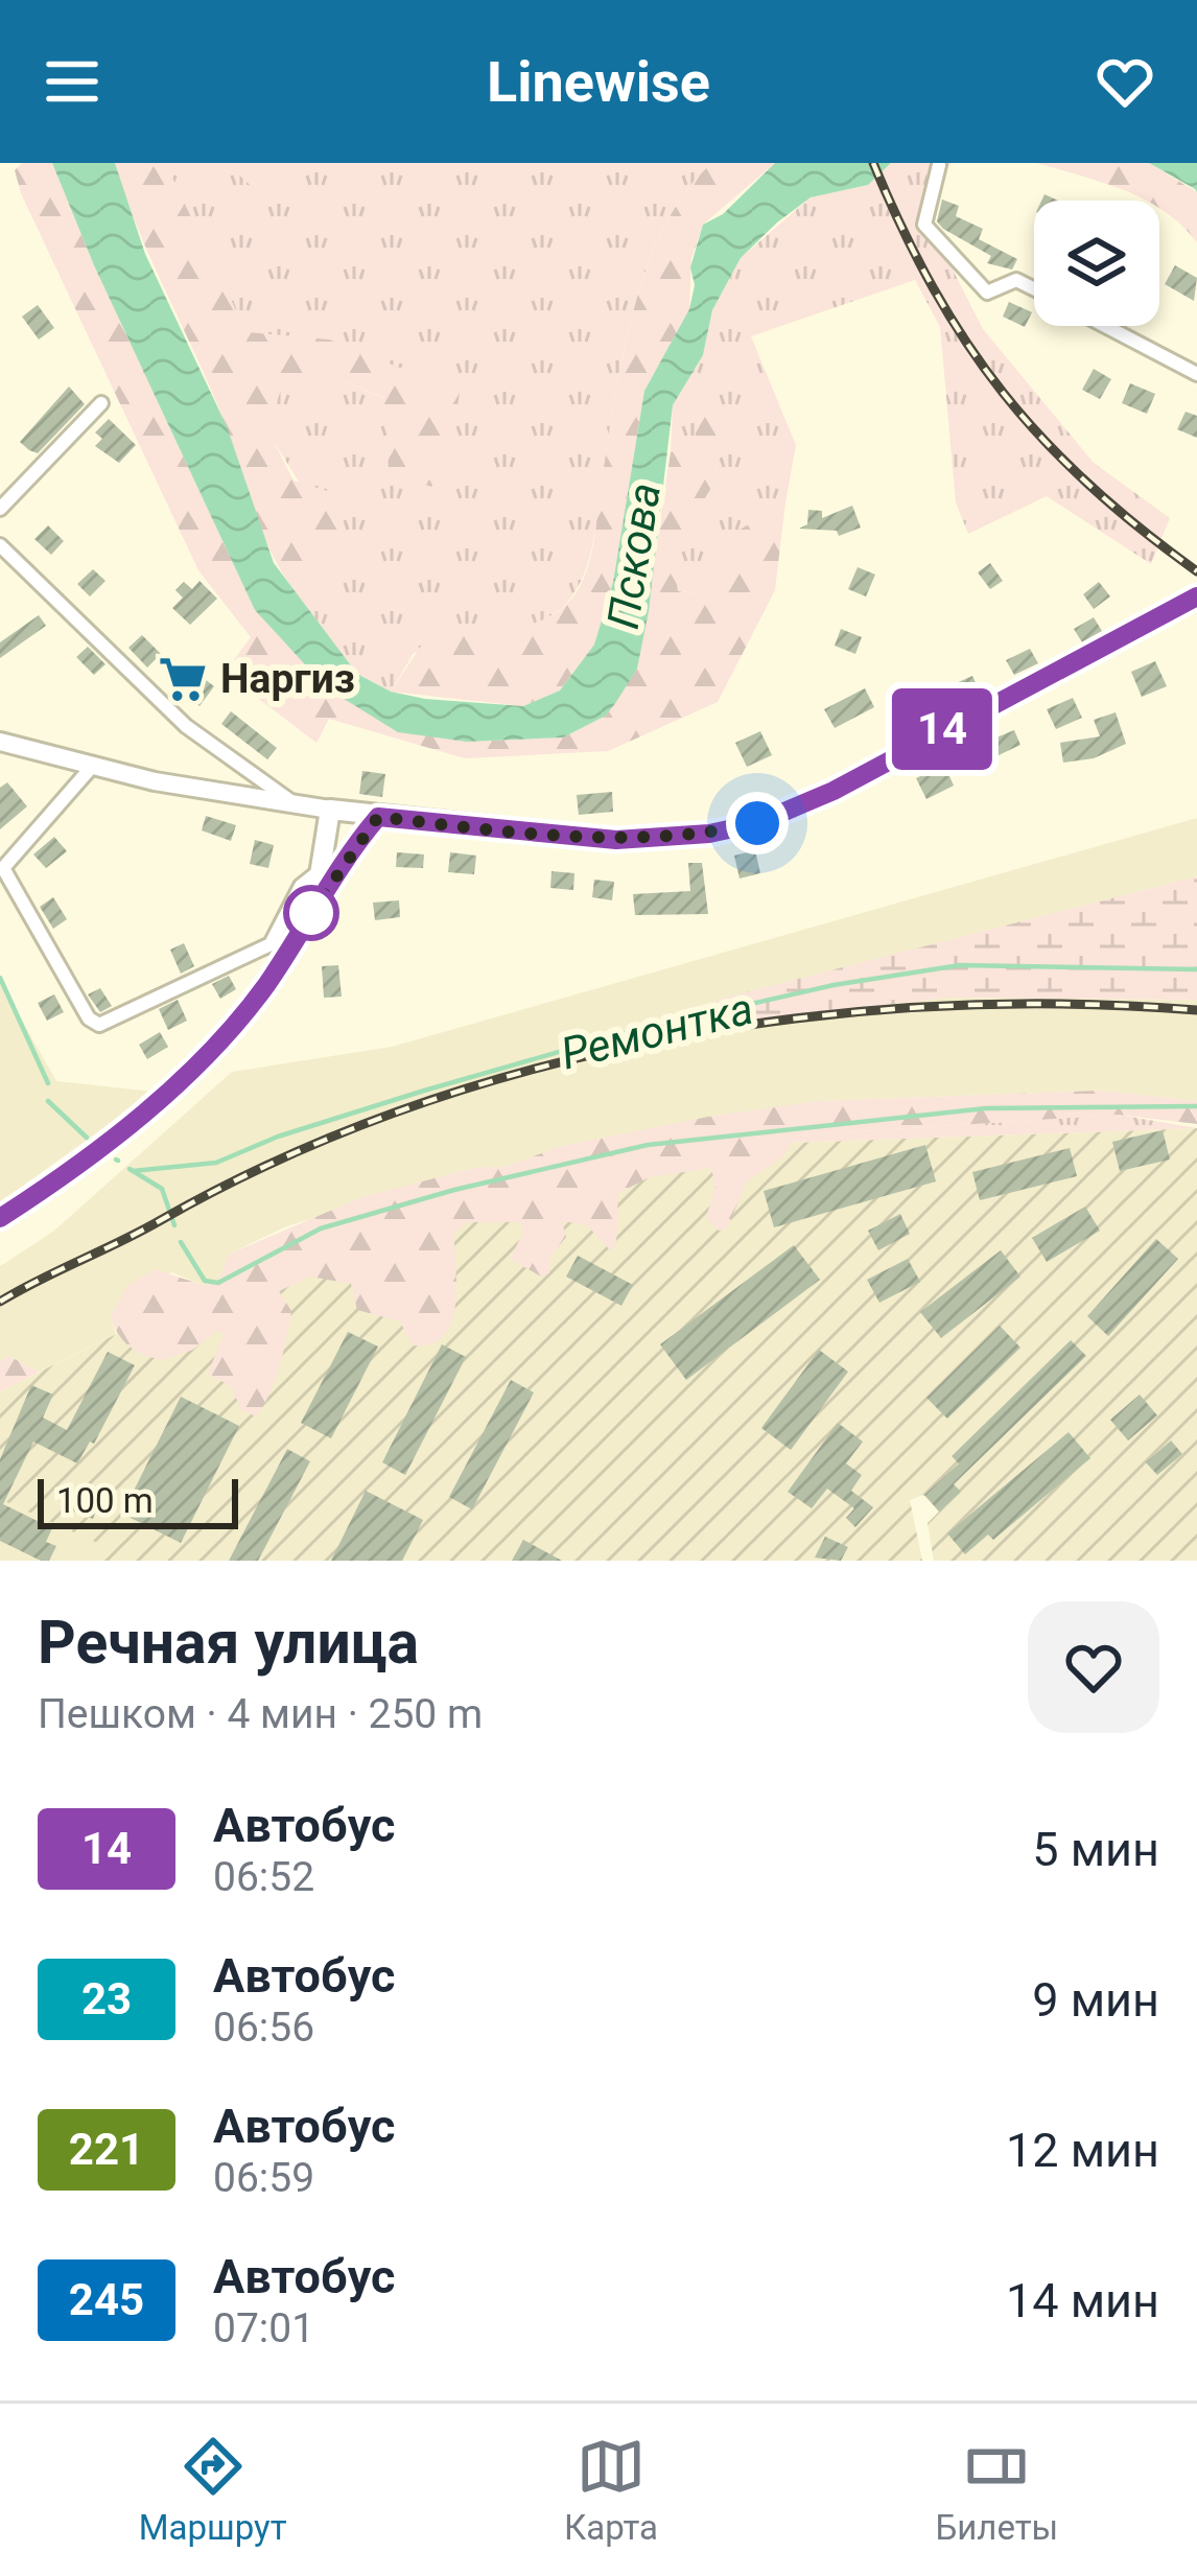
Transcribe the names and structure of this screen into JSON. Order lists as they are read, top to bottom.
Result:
{
  "water": ["Пскова", "Ремонтка"],
  "places": {
    "supermarket": ["Наргиз"]
  },
  "lines": ["bus line 14"],
  "scale_bar": "100 m",
  "page": {
    "header": "Linewise",
    "on_map": "14",
    "scale": "100 m",
    "heading": ["Речная улица", "Пешком · 4 мин · 250 m"],
    "list": [
      {
        "mark": "14",
        "name": "Автобус",
        "note": "06:52",
        "value": "5 мин"
      },
      {
        "mark": "23",
        "name": "Автобус",
        "note": "06:56",
        "value": "9 мин"
      },
      {
        "mark": "221",
        "name": "Автобус",
        "note": "06:59",
        "value": "12 мин"
      },
      {
        "mark": "245",
        "name": "Автобус",
        "note": "07:01",
        "value": "14 мин"
      }
    ],
    "tabs": ["Маршрут", "Карта", "Билеты"]
  }
}
